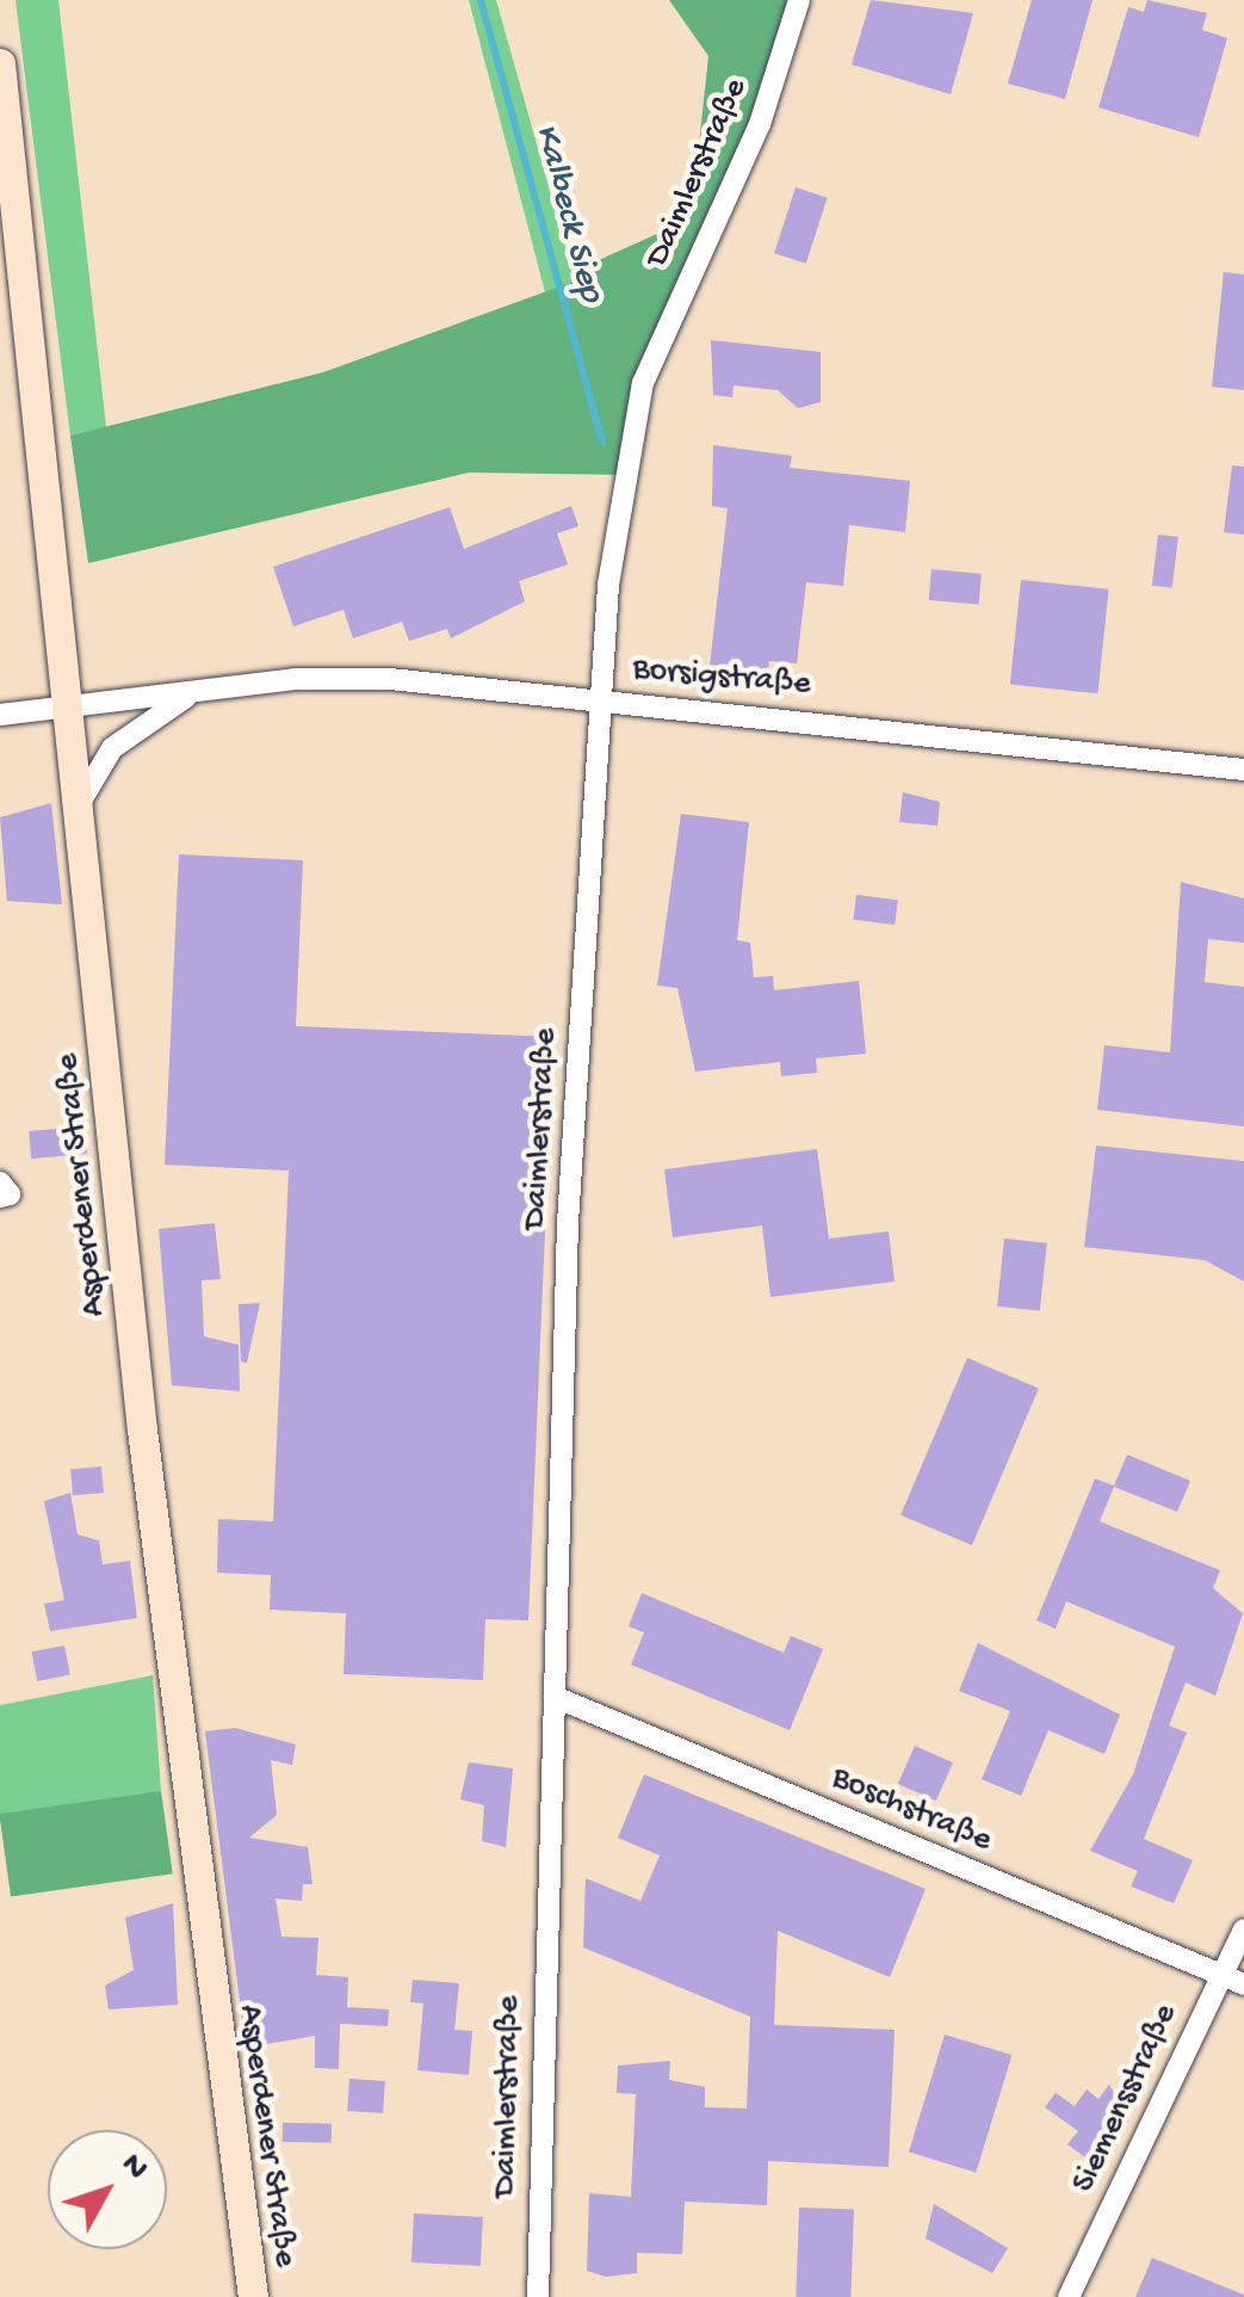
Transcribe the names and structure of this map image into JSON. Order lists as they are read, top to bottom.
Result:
{
  "streets": {
    "main road": ["Asperdener Straße"],
    "street": [
      "Daimlerstraße",
      "Borsigstraße",
      "Boschstraße",
      "Siemensstraße"
    ]
  },
  "crossings": [
    ["Daimlerstraße", "Borsigstraße"],
    ["Daimlerstraße", "Boschstraße"],
    ["Borsigstraße", "Asperdener Straße"],
    ["Boschstraße", "Siemensstraße"]
  ],
  "water": ["Kalbeck Siep"],
  "north": "top right"
}
